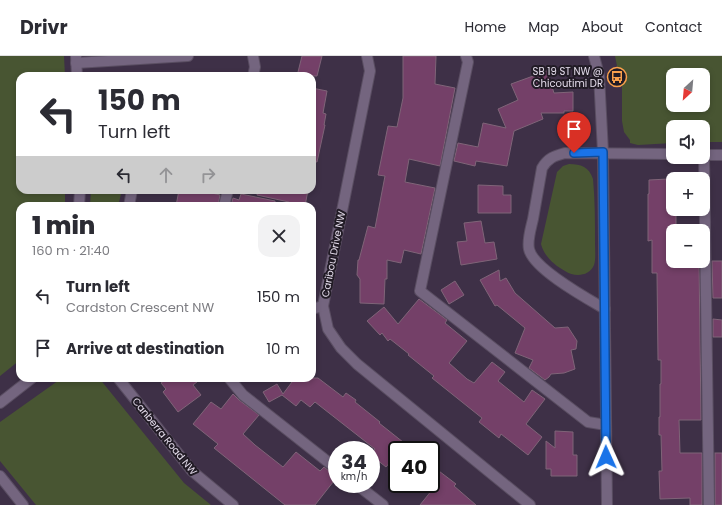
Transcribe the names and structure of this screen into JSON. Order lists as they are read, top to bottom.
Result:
{
  "streets": {
    "street": ["Caribou Drive NW", "Canberra Road NW"]
  },
  "places": {
    "bus stop": ["SB 19 ST NW @ Chicoutimi DR"]
  },
  "north": "bottom left",
  "page": {
    "header": "Drivr",
    "nav": [
      "Home",
      "Map",
      "About",
      "Contact"
    ],
    "map_buttons": ["+", "−"],
    "turn": ["150 m", "Turn left"],
    "heading": ["1 min", "160 m · 21:40"],
    "list": [
      {
        "name": "Turn left",
        "note": "Cardston Crescent NW",
        "value": "150 m"
      },
      {
        "name": "Arrive at destination",
        "value": "10 m"
      }
    ],
    "speed": "34 km/h",
    "limit": "40"
  }
}
